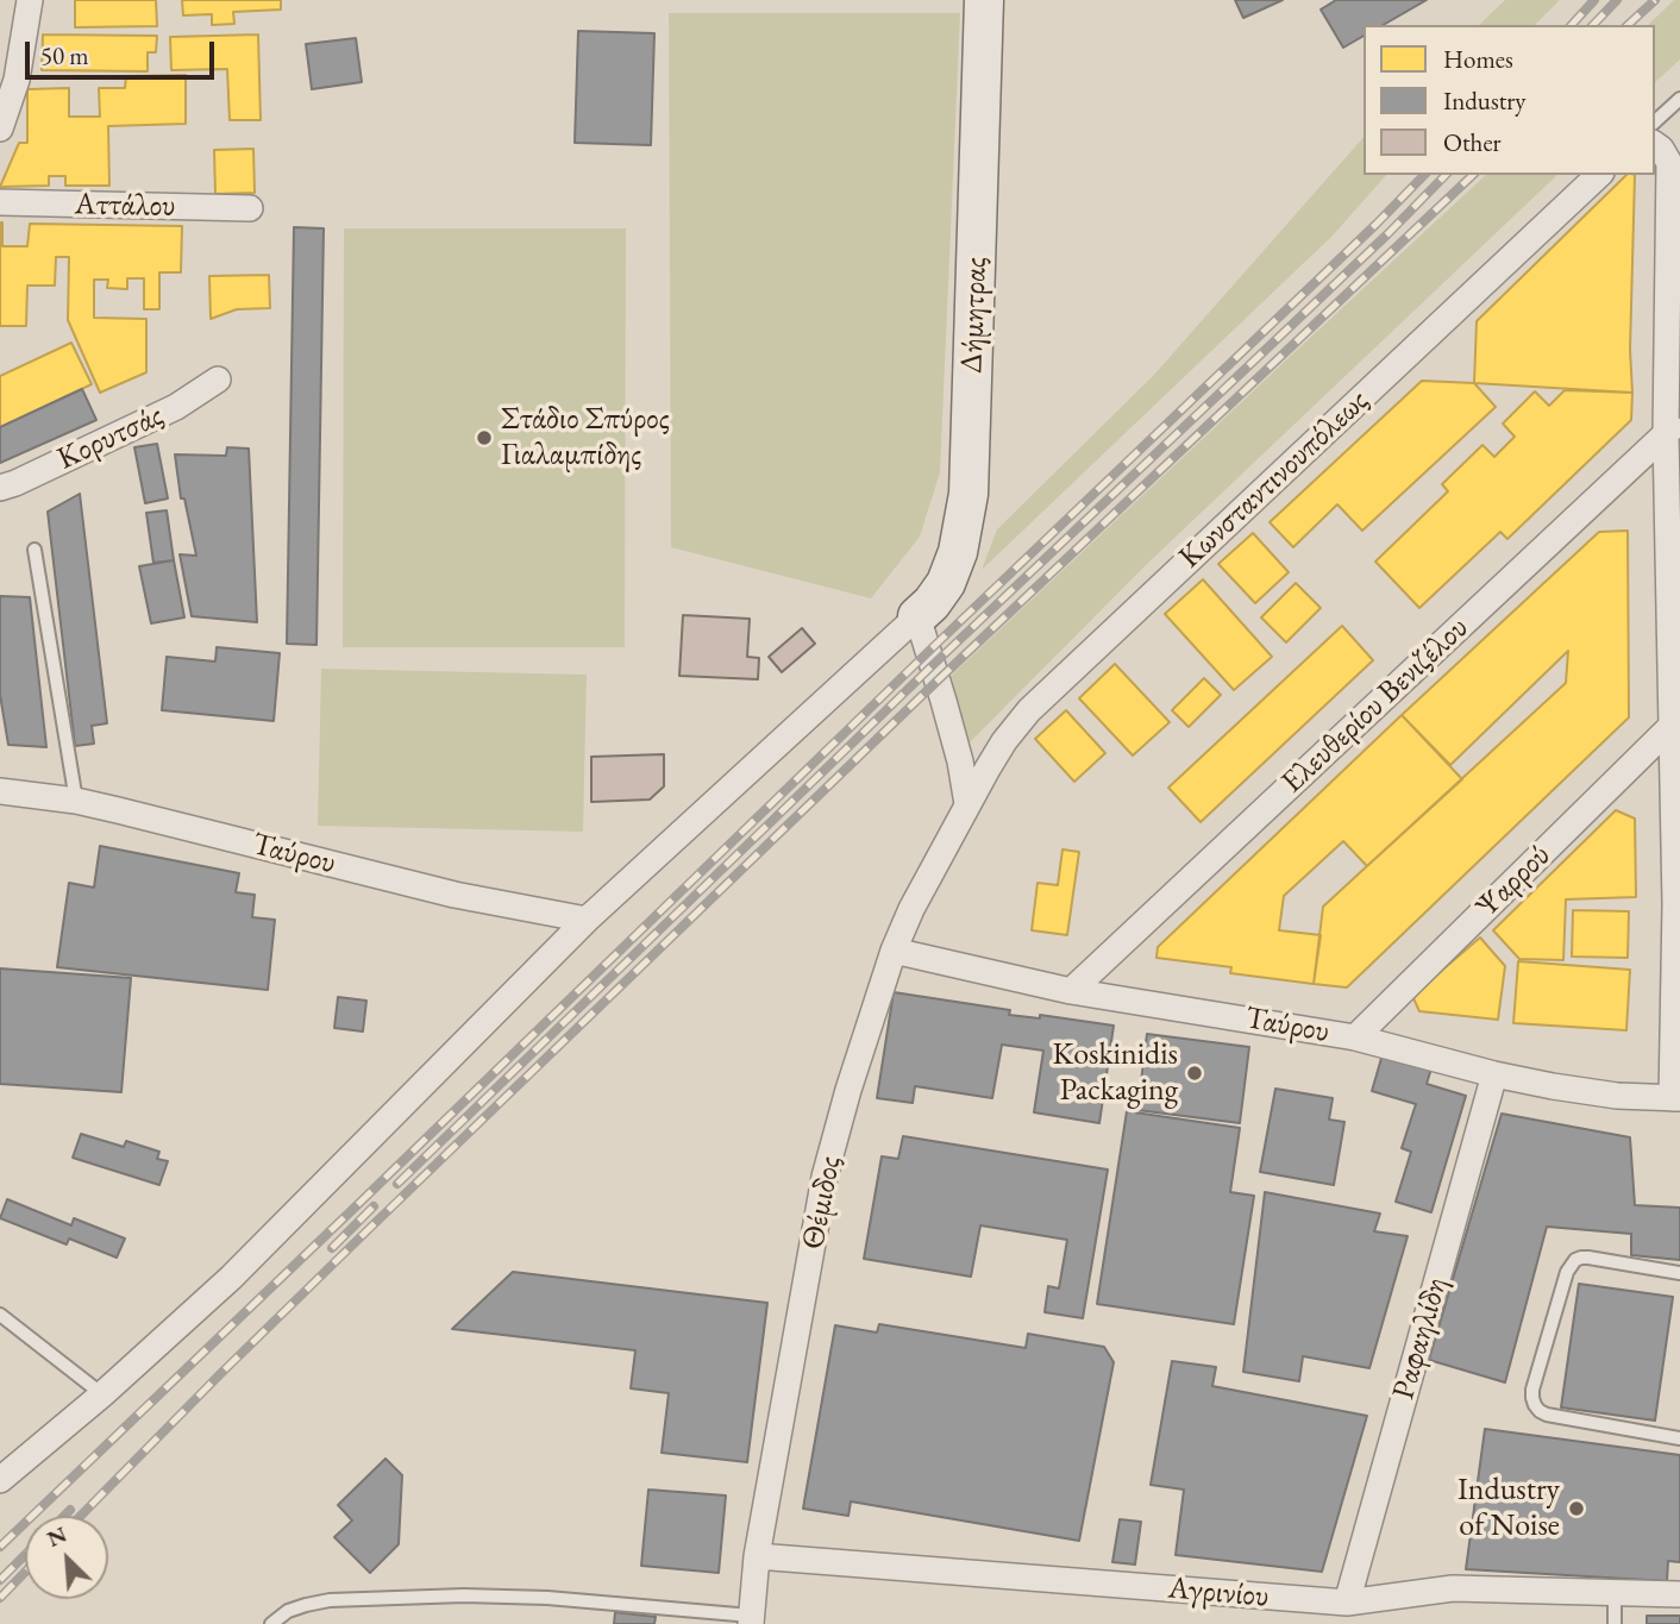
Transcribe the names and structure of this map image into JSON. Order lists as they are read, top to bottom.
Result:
{
  "streets": {
    "street": [
      "Αττάλου",
      "Δήμητρας",
      "Κορυτσάς",
      "Κωνσταντινουπόλεως",
      "Ελευθερίου Βενιζέλου",
      "Ταύρου",
      "Ψαρρού",
      "Θέμιδος",
      "Ραφαηλίδη",
      "Αγρινίου"
    ]
  },
  "crossings": [
    ["Κωνσταντινουπόλεως", "Θέμιδος"],
    ["Ελευθερίου Βενιζέλου", "Ταύρου"],
    ["Ταύρου", "Ψαρρού"],
    ["Ταύρου", "Θέμιδος"],
    ["Ταύρου", "Ραφαηλίδη"],
    ["Θέμιδος", "Αγρινίου"],
    ["Ραφαηλίδη", "Αγρινίου"]
  ],
  "places": ["Στάδιο Σπύρος Γιαλαμπίδης", "Koskinidis Packaging", "Industry of Noise"],
  "legend": ["Homes", "Industry", "Other"],
  "scale_bar": "50 m",
  "north": "top left"
}
